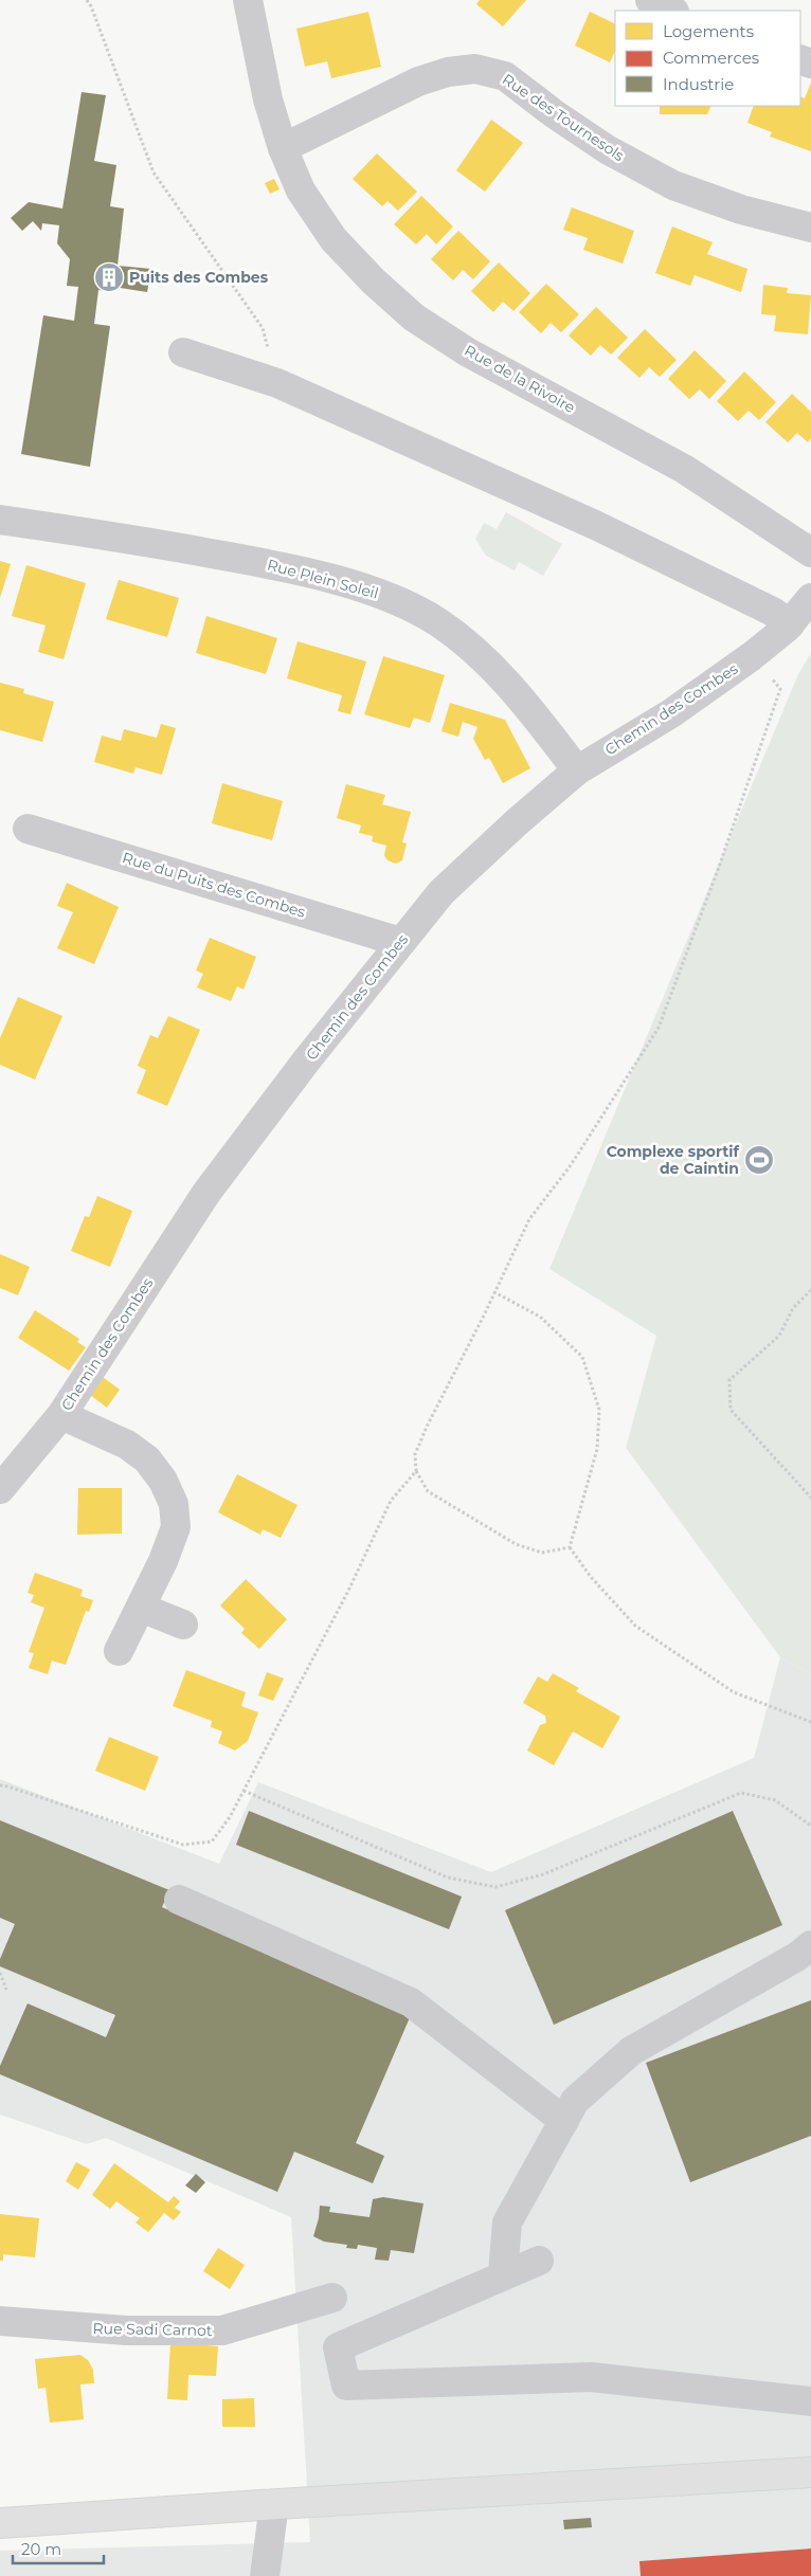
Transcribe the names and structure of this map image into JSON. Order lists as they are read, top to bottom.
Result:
{
  "streets": {
    "street": [
      "Rue des Tournesols",
      "Rue de la Rivoire",
      "Rue Plein Soleil",
      "Chemin des Combes",
      "Rue du Puits des Combes",
      "Rue Sadi Carnot"
    ]
  },
  "crossings": [
    ["Rue des Tournesols", "Rue de la Rivoire"],
    ["Rue Plein Soleil", "Chemin des Combes"],
    ["Chemin des Combes", "Rue du Puits des Combes"]
  ],
  "places": {
    "building": ["Puits des Combes"],
    "sports": ["Complexe sportif de Caintin"]
  },
  "legend": ["Logements", "Commerces", "Industrie"],
  "scale_bar": "20 m"
}
